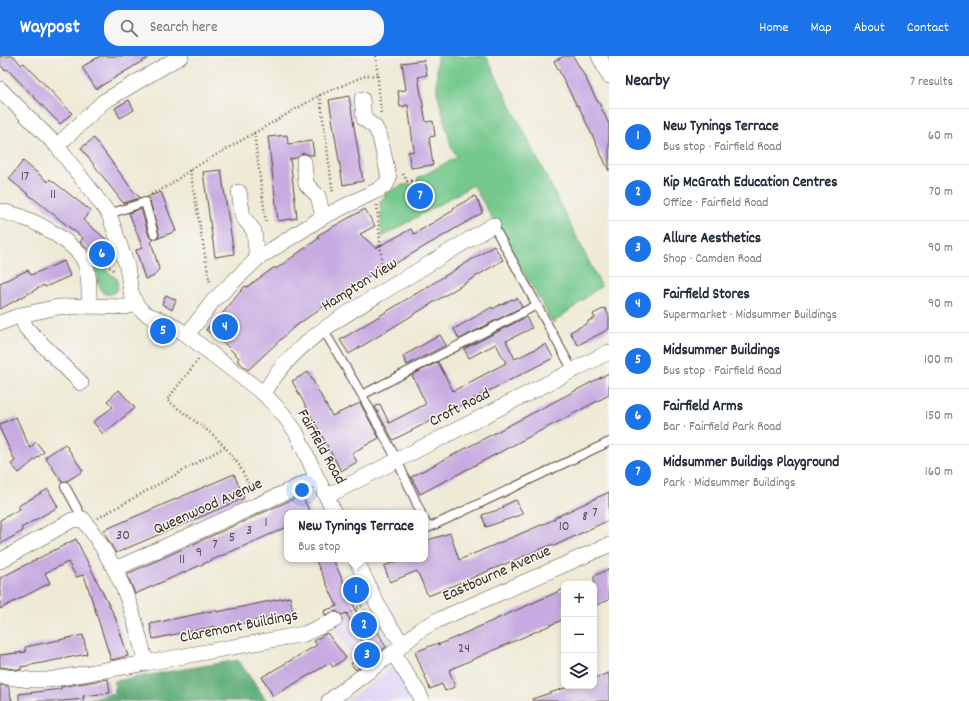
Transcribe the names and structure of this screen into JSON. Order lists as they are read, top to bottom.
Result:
{
  "streets": {
    "street": [
      "Hampton View",
      "Croft Road",
      "Fairfield Road",
      "Queenwood Avenue",
      "Eastbourne Avenue",
      "Claremont Buildings"
    ]
  },
  "crossings": [
    ["Hampton View", "Fairfield Road"],
    ["Croft Road", "Fairfield Road"],
    ["Fairfield Road", "Queenwood Avenue"]
  ],
  "house_numbers": [
    "17",
    "11",
    "7",
    "8",
    "1",
    "10",
    "3",
    "30",
    "5",
    "7",
    "9",
    "11",
    "24"
  ],
  "page": {
    "header": "Waypost",
    "search": "Search here",
    "nav": [
      "Home",
      "Map",
      "About",
      "Contact"
    ],
    "heading": ["Nearby", "7 results"],
    "list": [
      {
        "mark": "1",
        "name": "New Tynings Terrace",
        "note": "Bus stop · Fairfield Road",
        "value": "60 m"
      },
      {
        "mark": "2",
        "name": "Kip McGrath Education Centres",
        "note": "Office · Fairfield Road",
        "value": "70 m"
      },
      {
        "mark": "3",
        "name": "Allure Aesthetics",
        "note": "Shop · Camden Road",
        "value": "90 m"
      },
      {
        "mark": "4",
        "name": "Fairfield Stores",
        "note": "Supermarket · Midsummer Buildings",
        "value": "90 m"
      },
      {
        "mark": "5",
        "name": "Midsummer Buildings",
        "note": "Bus stop · Fairfield Road",
        "value": "100 m"
      },
      {
        "mark": "6",
        "name": "Fairfield Arms",
        "note": "Bar · Fairfield Park Road",
        "value": "150 m"
      },
      {
        "mark": "7",
        "name": "Midsummer Buildigs Playground",
        "note": "Park · Midsummer Buildings",
        "value": "160 m"
      }
    ],
    "pins": [
      "7",
      "6",
      "4",
      "5",
      "1",
      "2",
      "3"
    ],
    "popup": ["New Tynings Terrace", "Bus stop"],
    "map_buttons": ["+", "−"]
  }
}
